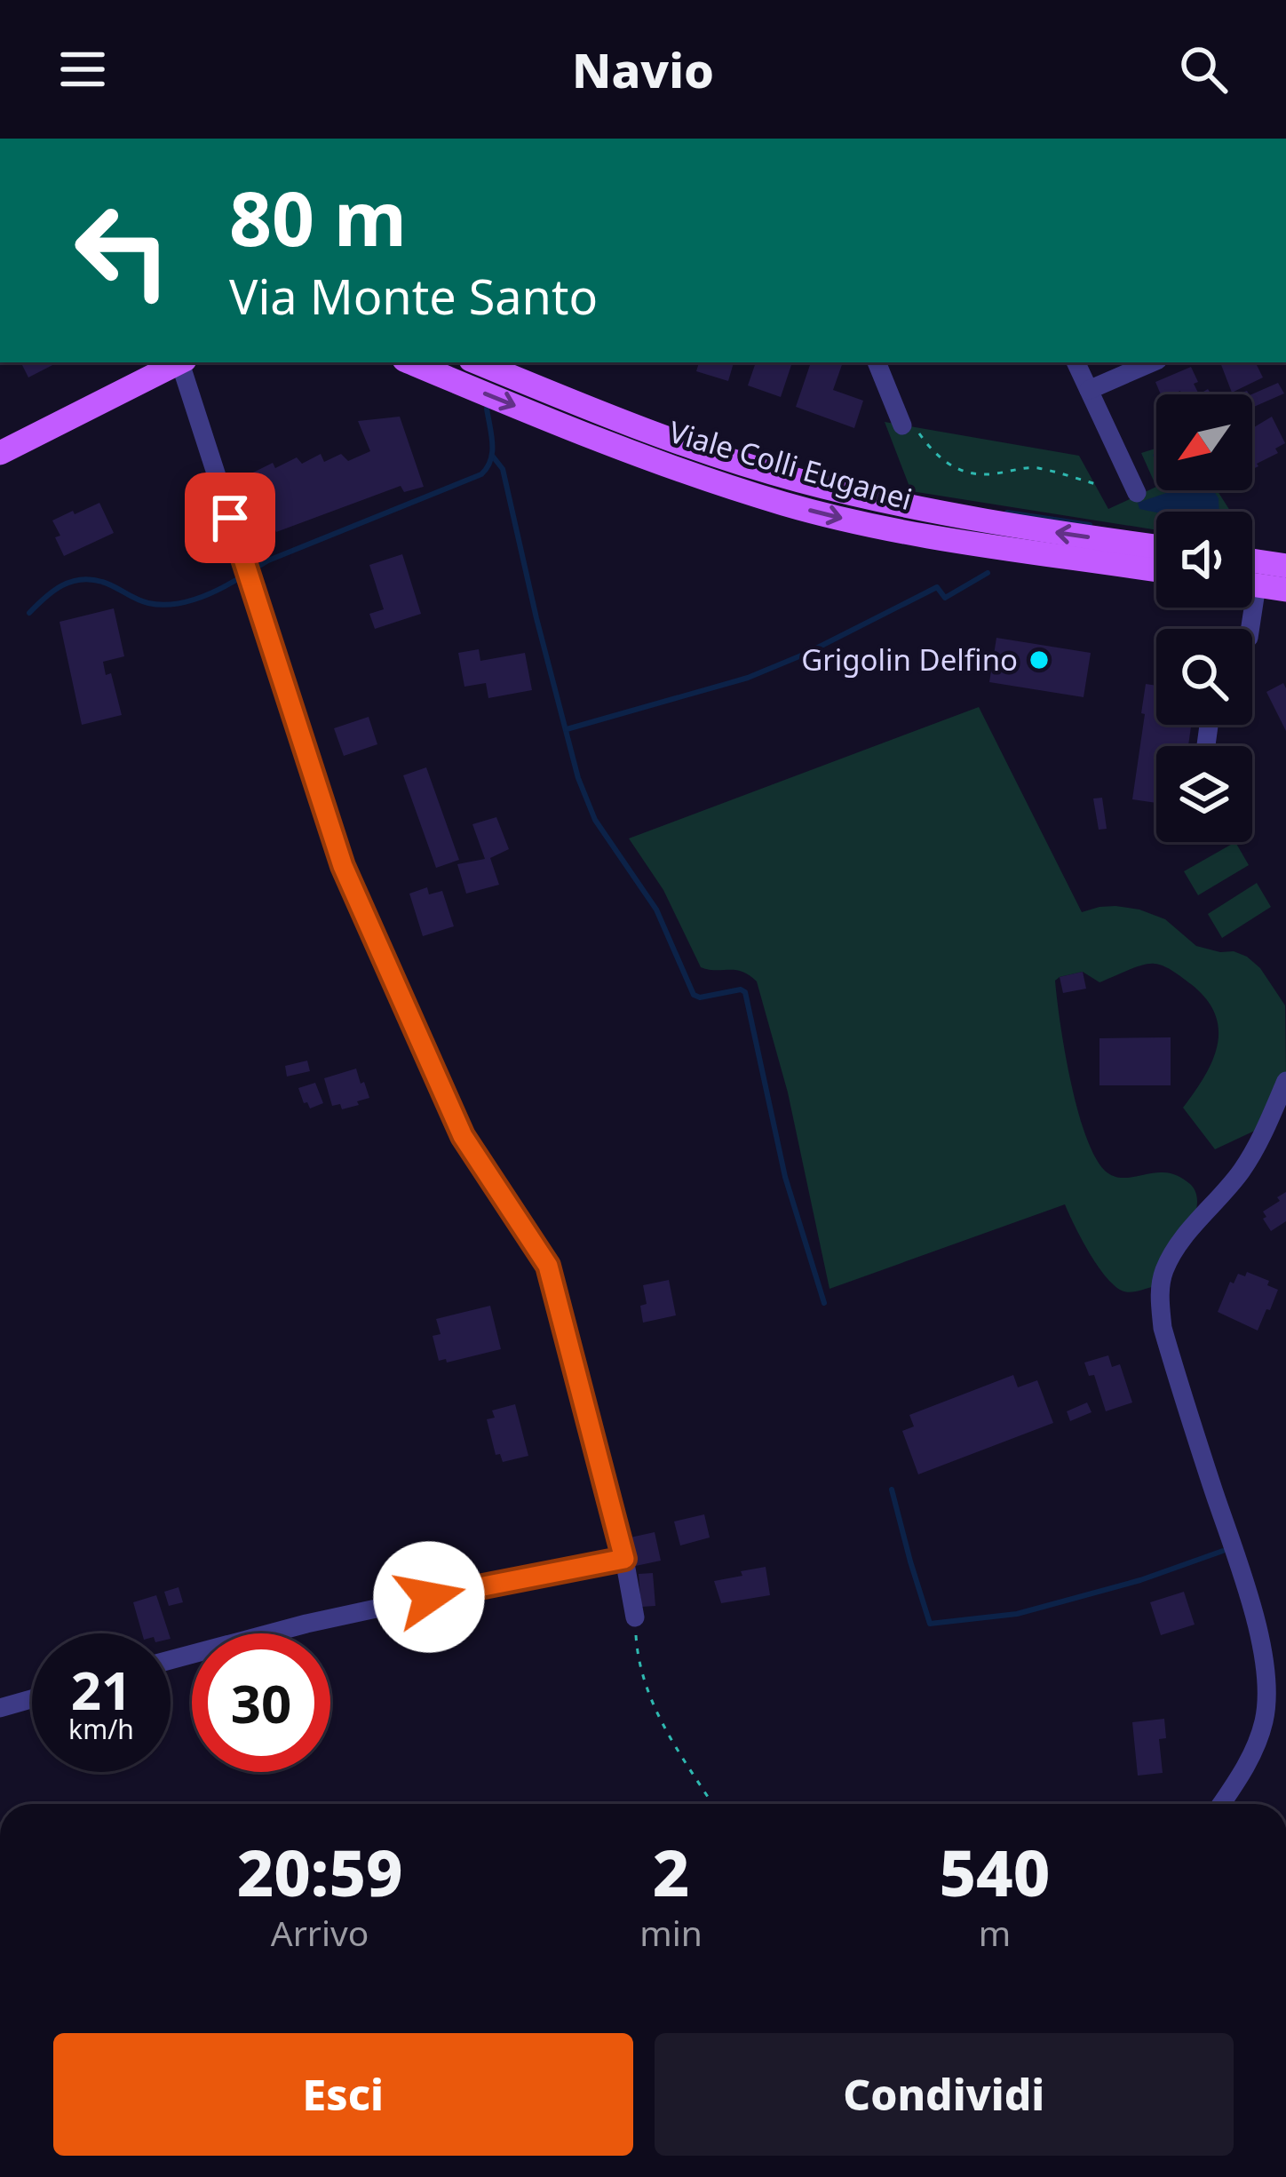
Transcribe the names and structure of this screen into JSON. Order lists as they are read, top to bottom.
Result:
{
  "streets": {
    "main road": ["Viale Colli Euganei"]
  },
  "places": ["Grigolin Delfino"],
  "north": "bottom left",
  "page": {
    "header": "Navio",
    "turn": ["80 m", "Via Monte Santo"],
    "speed": "21 km/h",
    "limit": "30",
    "eta": [
      "20:59",
      "Arrivo",
      "2",
      "min",
      "540",
      "m"
    ],
    "buttons": ["Esci", "Condividi"]
  }
}
